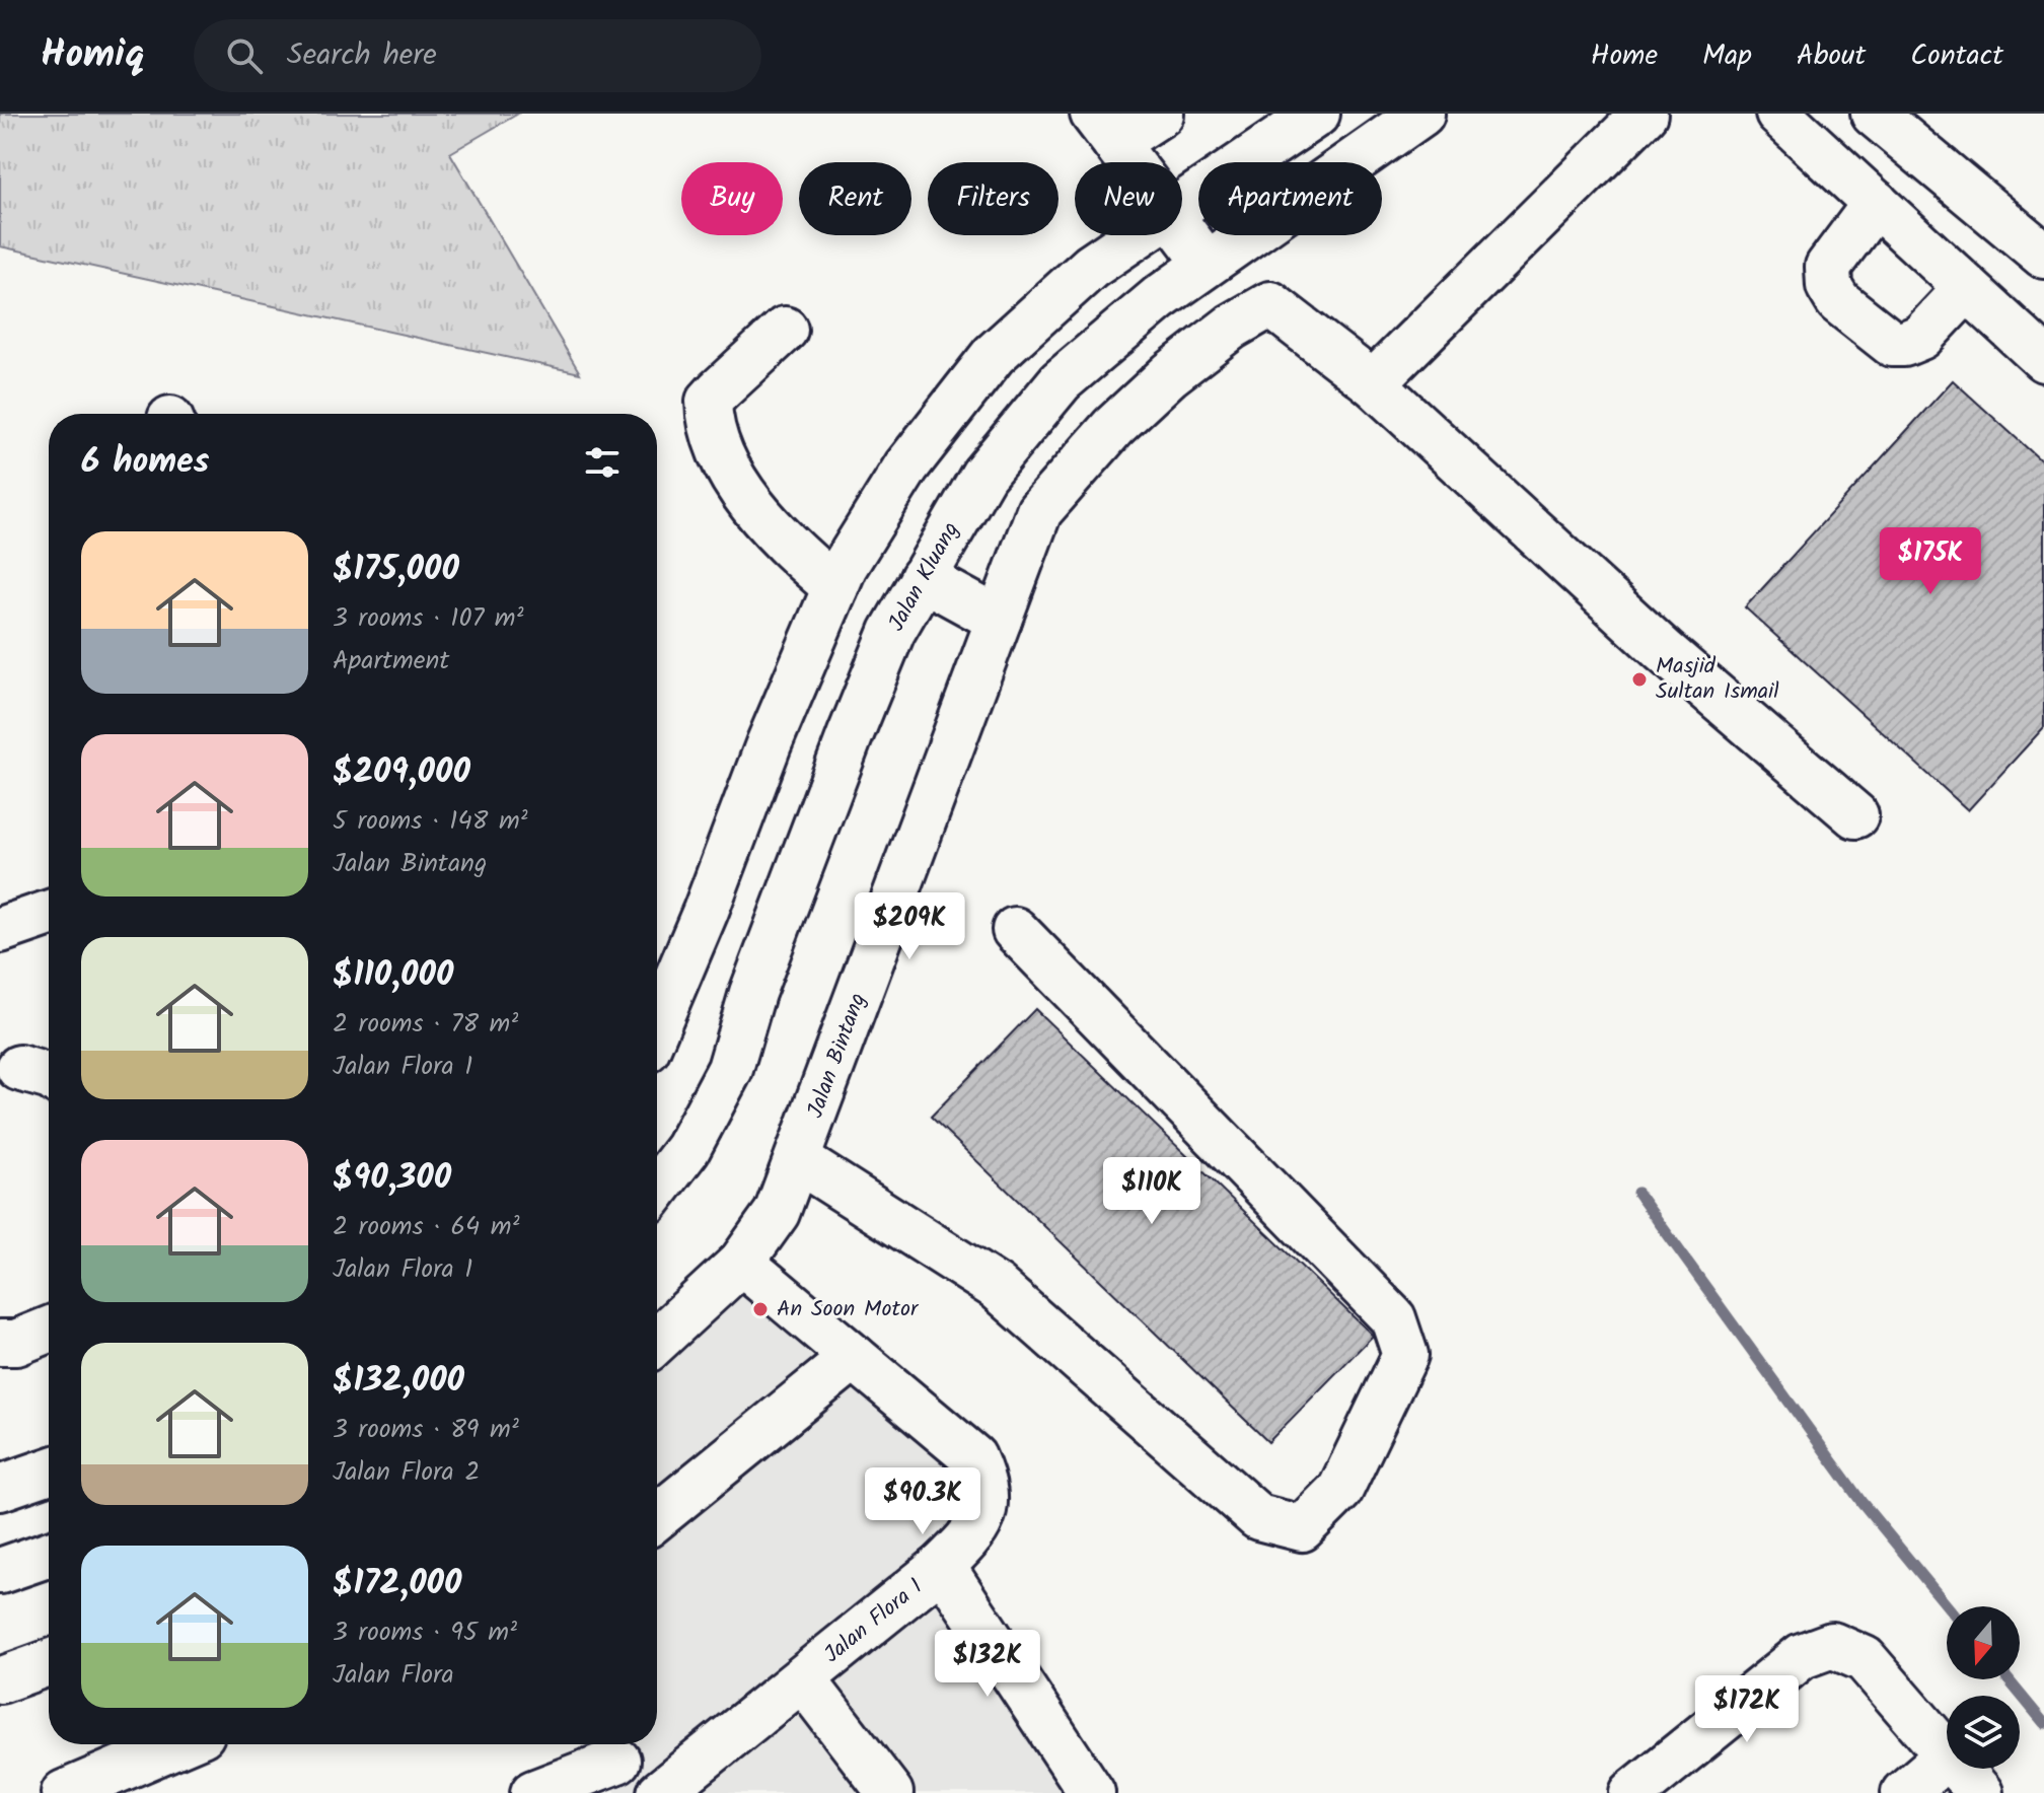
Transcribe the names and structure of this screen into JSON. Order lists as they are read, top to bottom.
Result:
{
  "streets": {
    "main road": ["Jalan Kluang", "Jalan Bintang", "Jalan Flora 1"]
  },
  "crossings": [
    ["Jalan Bintang", "Jalan Flora 1"]
  ],
  "places": ["Masjid Sultan Ismail", "An Soon Motor"],
  "north": "bottom",
  "page": {
    "header": "Homiq",
    "search": "Search here",
    "nav": [
      "Home",
      "Map",
      "About",
      "Contact"
    ],
    "chip": [
      "Buy",
      "Rent",
      "Filters",
      "New",
      "Apartment"
    ],
    "heading": "6 homes",
    "list": [
      {
        "name": "$175,000",
        "note": "3 rooms · 107 m² · Apartment"
      },
      {
        "name": "$209,000",
        "note": "5 rooms · 148 m² · Jalan Bintang"
      },
      {
        "name": "$110,000",
        "note": "2 rooms · 78 m² · Jalan Flora 1"
      },
      {
        "name": "$90,300",
        "note": "2 rooms · 64 m² · Jalan Flora 1"
      },
      {
        "name": "$132,000",
        "note": "3 rooms · 89 m² · Jalan Flora 2"
      },
      {
        "name": "$172,000",
        "note": "3 rooms · 95 m² · Jalan Flora"
      }
    ],
    "price": [
      "$175K",
      "$209K",
      "$110K",
      "$90.3K",
      "$132K",
      "$172K"
    ]
  }
}
